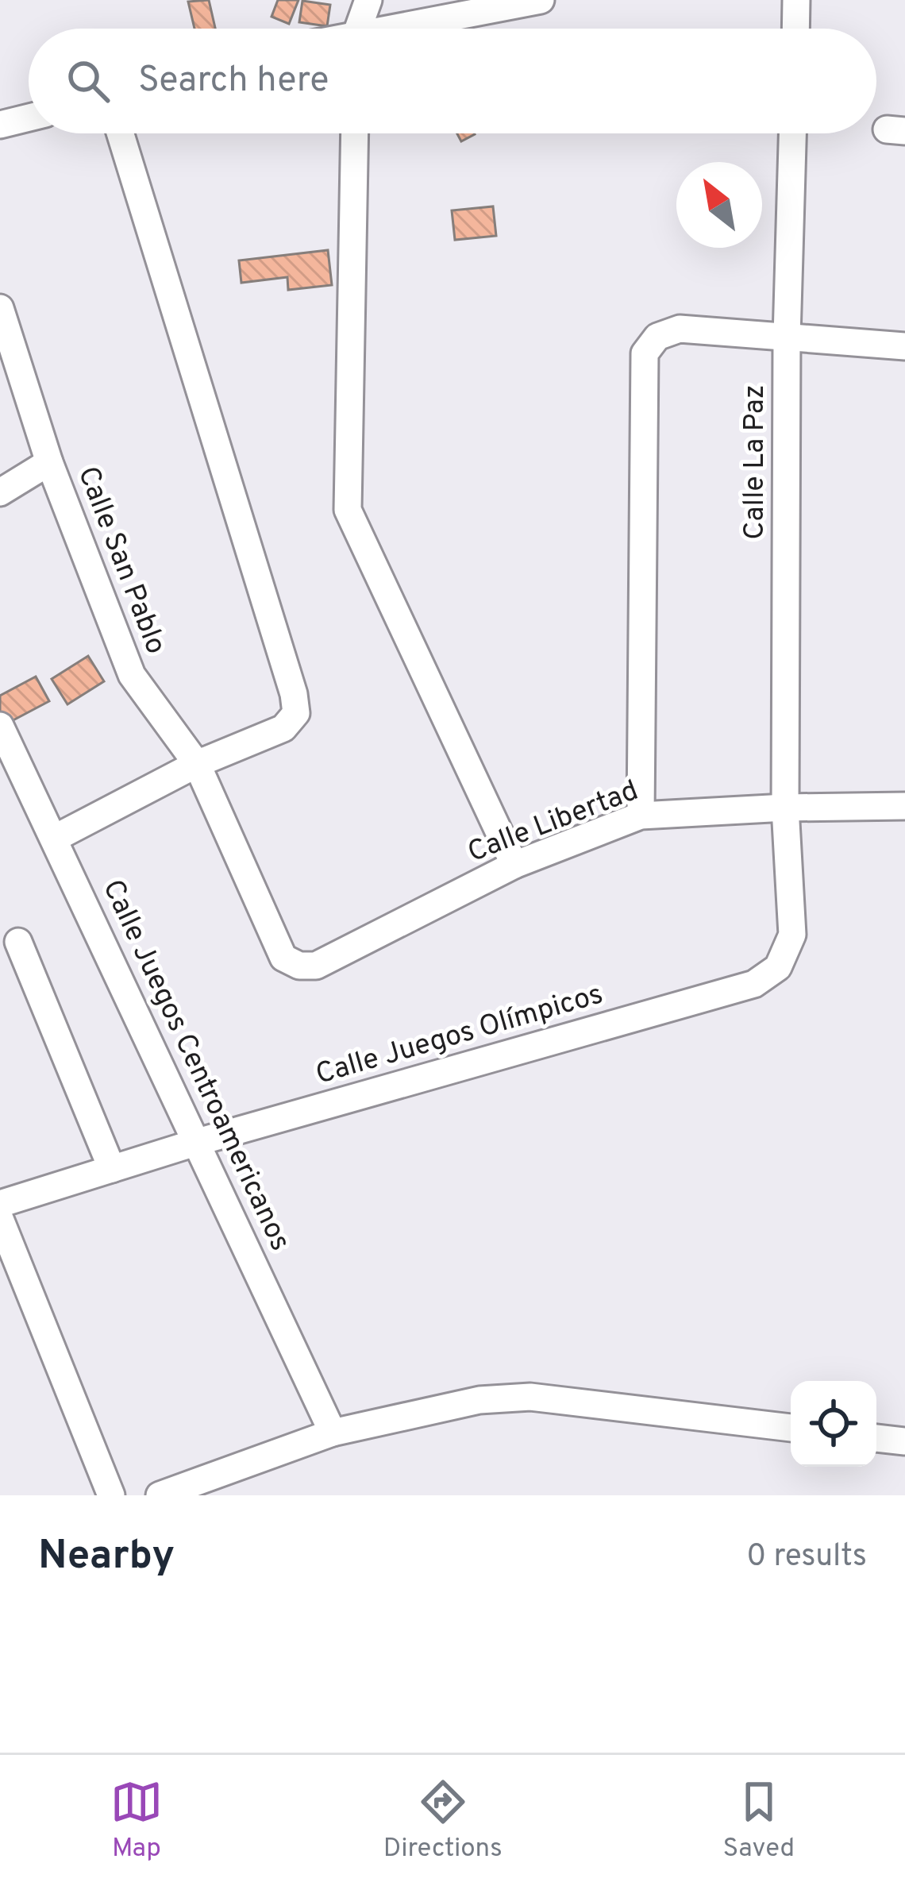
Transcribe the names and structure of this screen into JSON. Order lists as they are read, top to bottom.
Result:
{
  "streets": {
    "street": [
      "Calle La Paz",
      "Calle San Pablo",
      "Calle Libertad",
      "Calle Juegos Olímpicos",
      "Calle Juegos Centroamericanos"
    ]
  },
  "crossings": [
    ["Calle La Paz", "Calle Libertad"],
    ["Calle La Paz", "Calle Juegos Olímpicos"],
    ["Calle San Pablo", "Calle Libertad"],
    ["Calle Libertad", "Calle Juegos Olímpicos"],
    ["Calle Juegos Olímpicos", "Calle Juegos Centroamericanos"]
  ],
  "north": "top left",
  "page": {
    "search": "Search here",
    "heading": ["Nearby", "0 results"],
    "nav": ["Map", "Directions", "Saved"]
  }
}
